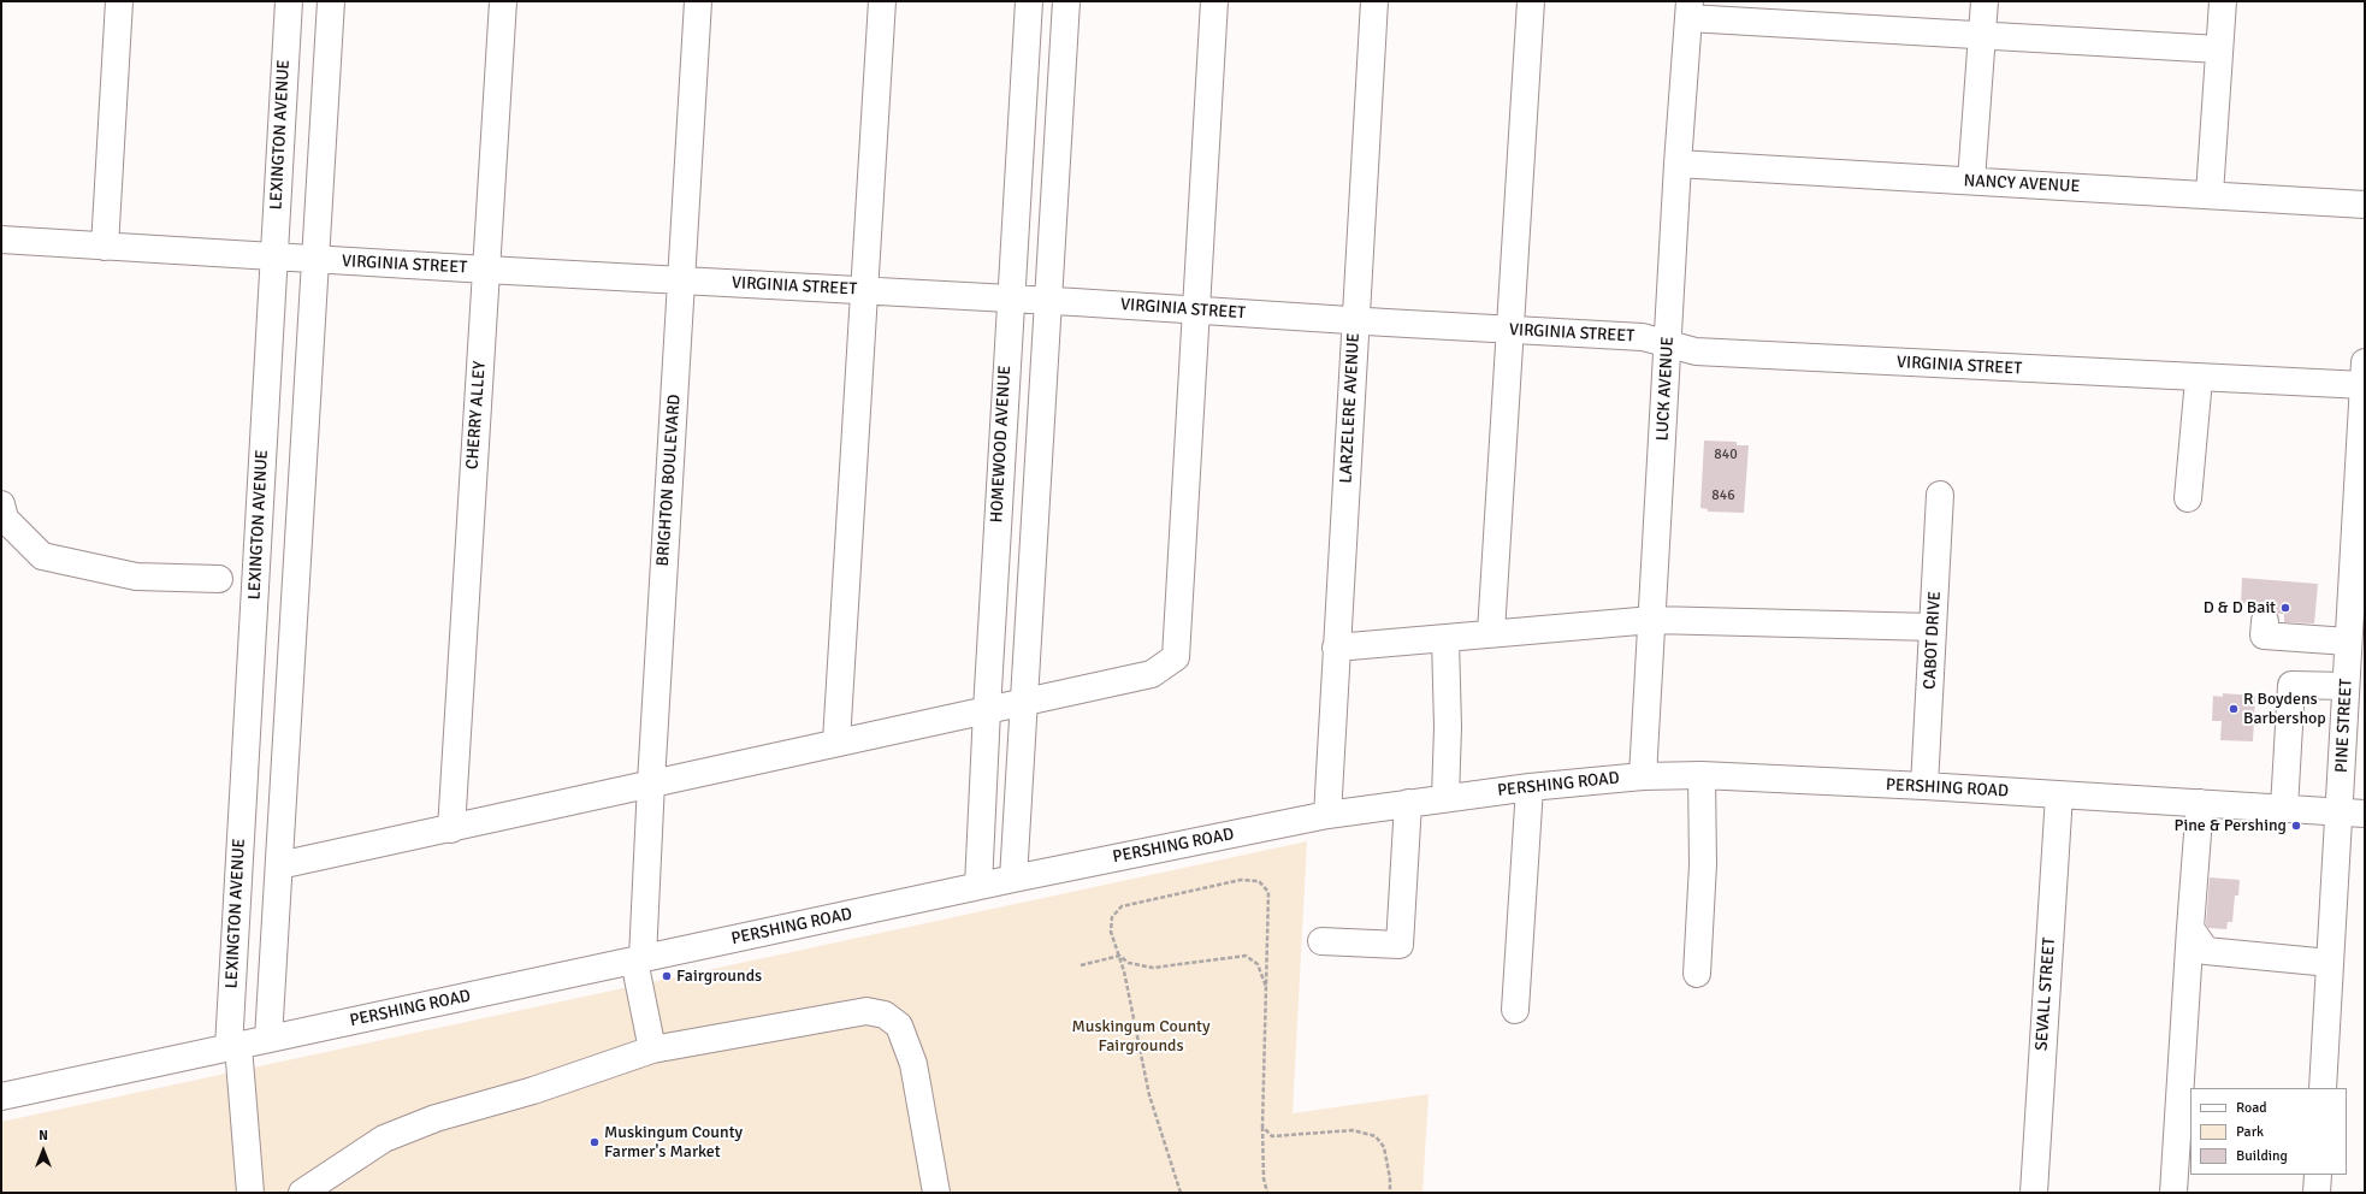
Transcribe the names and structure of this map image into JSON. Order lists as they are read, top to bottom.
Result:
{
  "streets": {
    "street": [
      "LEXINGTON AVENUE",
      "NANCY AVENUE",
      "VIRGINIA STREET",
      "LUCK AVENUE",
      "LARZELERE AVENUE",
      "CHERRY ALLEY",
      "HOMEWOOD AVENUE",
      "BRIGHTON BOULEVARD",
      "CABOT DRIVE",
      "PINE STREET",
      "PERSHING ROAD",
      "SEVALL STREET"
    ]
  },
  "crossings": [
    ["LEXINGTON AVENUE", "VIRGINIA STREET"],
    ["LEXINGTON AVENUE", "PERSHING ROAD"],
    ["NANCY AVENUE", "LUCK AVENUE"],
    ["VIRGINIA STREET", "LUCK AVENUE"],
    ["VIRGINIA STREET", "LARZELERE AVENUE"],
    ["VIRGINIA STREET", "CHERRY ALLEY"],
    ["VIRGINIA STREET", "HOMEWOOD AVENUE"],
    ["VIRGINIA STREET", "BRIGHTON BOULEVARD"],
    ["VIRGINIA STREET", "PINE STREET"],
    ["LUCK AVENUE", "PERSHING ROAD"],
    ["LARZELERE AVENUE", "PERSHING ROAD"],
    ["HOMEWOOD AVENUE", "PERSHING ROAD"],
    ["BRIGHTON BOULEVARD", "PERSHING ROAD"],
    ["CABOT DRIVE", "PERSHING ROAD"],
    ["PINE STREET", "PERSHING ROAD"],
    ["PERSHING ROAD", "SEVALL STREET"]
  ],
  "parks": ["Muskingum County Fairgrounds"],
  "places": [
    "D & D Bait",
    "R Boydens Barbershop",
    "Pine & Pershing",
    "Fairgrounds",
    "Muskingum County Farmer's Market"
  ],
  "house_numbers": ["840", "846"],
  "legend": ["Road", "Park", "Building"],
  "north": "top"
}
